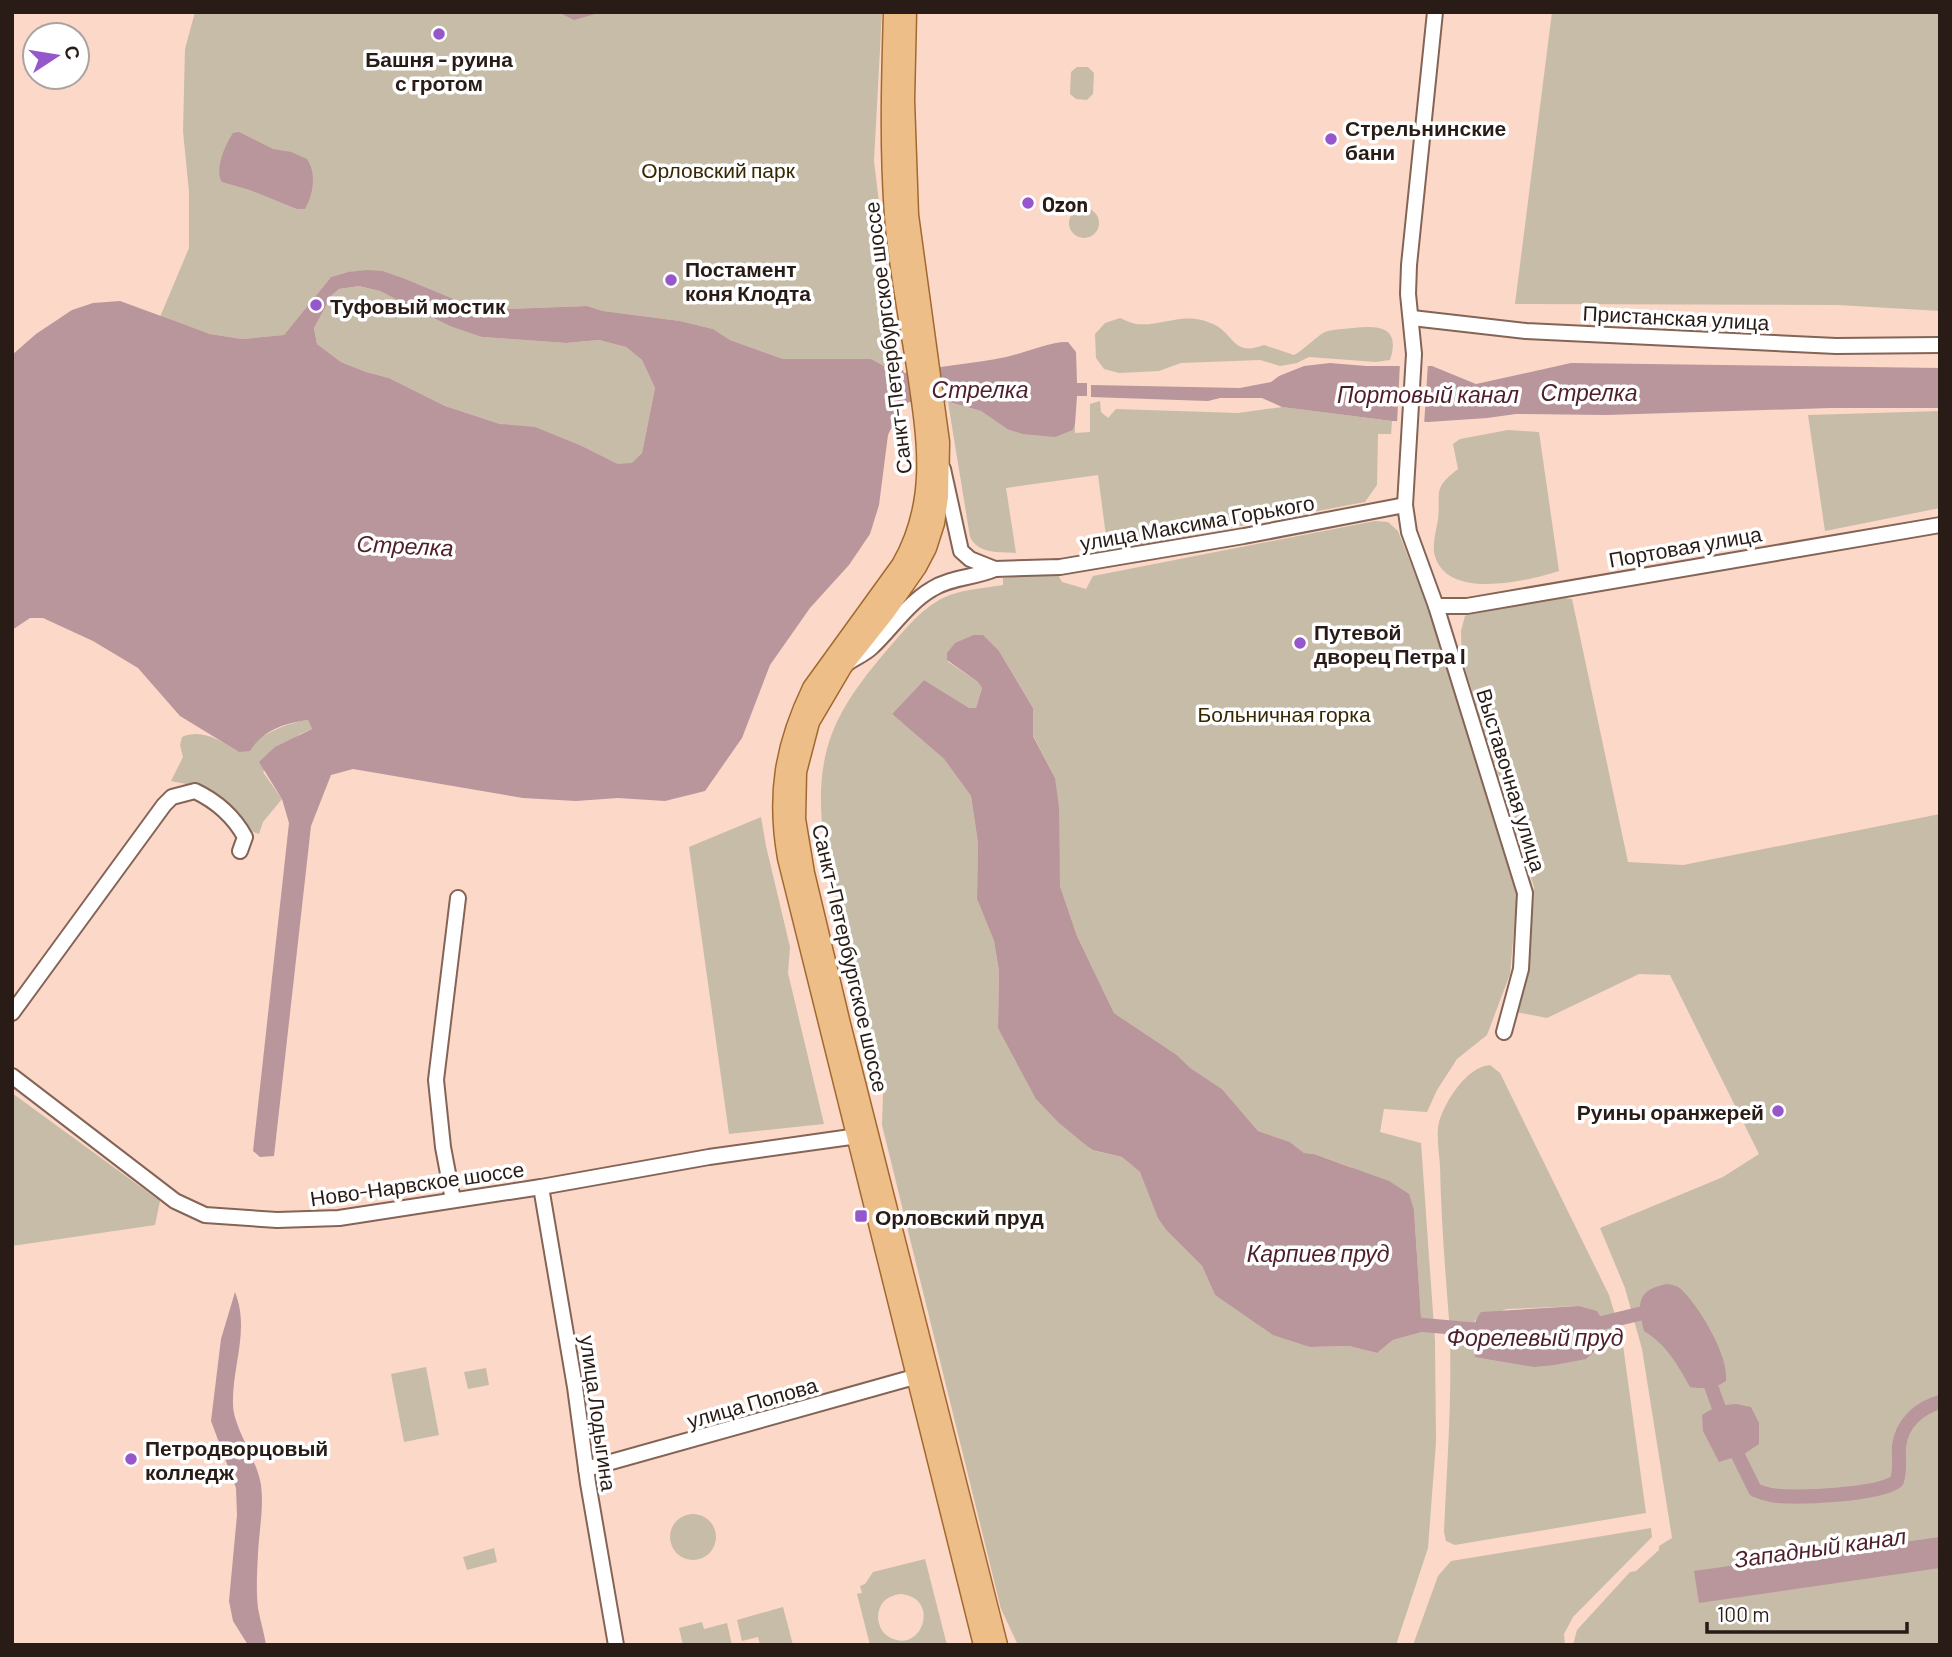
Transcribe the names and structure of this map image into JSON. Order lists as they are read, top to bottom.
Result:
{
  "streets": {
    "main road": ["Санкт-Петербургское шоссе"],
    "street": [
      "Пристанская улица",
      "улица Максима Горького",
      "Портовая улица",
      "Выставочная улица",
      "Ново-Нарвское шоссе",
      "улица Попова",
      "улица Лодыгина"
    ]
  },
  "crossings": [
    ["Пристанская улица", "Выставочная улица"],
    ["Санкт-Петербургское шоссе", "Ново-Нарвское шоссе"],
    ["Санкт-Петербургское шоссе", "улица Попова"],
    ["улица Максима Горького", "Выставочная улица"],
    ["Портовая улица", "Выставочная улица"],
    ["Ново-Нарвское шоссе", "улица Лодыгина"],
    ["улица Попова", "улица Лодыгина"]
  ],
  "water": [
    "Стрелка",
    "Портовый канал",
    "Карпиев пруд",
    "Форелевый пруд",
    "Западный канал"
  ],
  "parks": ["Орловский парк", "Больничная горка"],
  "places": {
    "other": [
      "Башня - руина с гротом",
      "Стрельнинские бани",
      "Ozon",
      "Постамент коня Клодта",
      "Туфовый мостик",
      "Путевой дворец Петра I",
      "Руины оранжерей",
      "Петродворцовый колледж"
    ],
    "transit": ["Орловский пруд"]
  },
  "scale_bar": "100 m",
  "north": "right"
}
